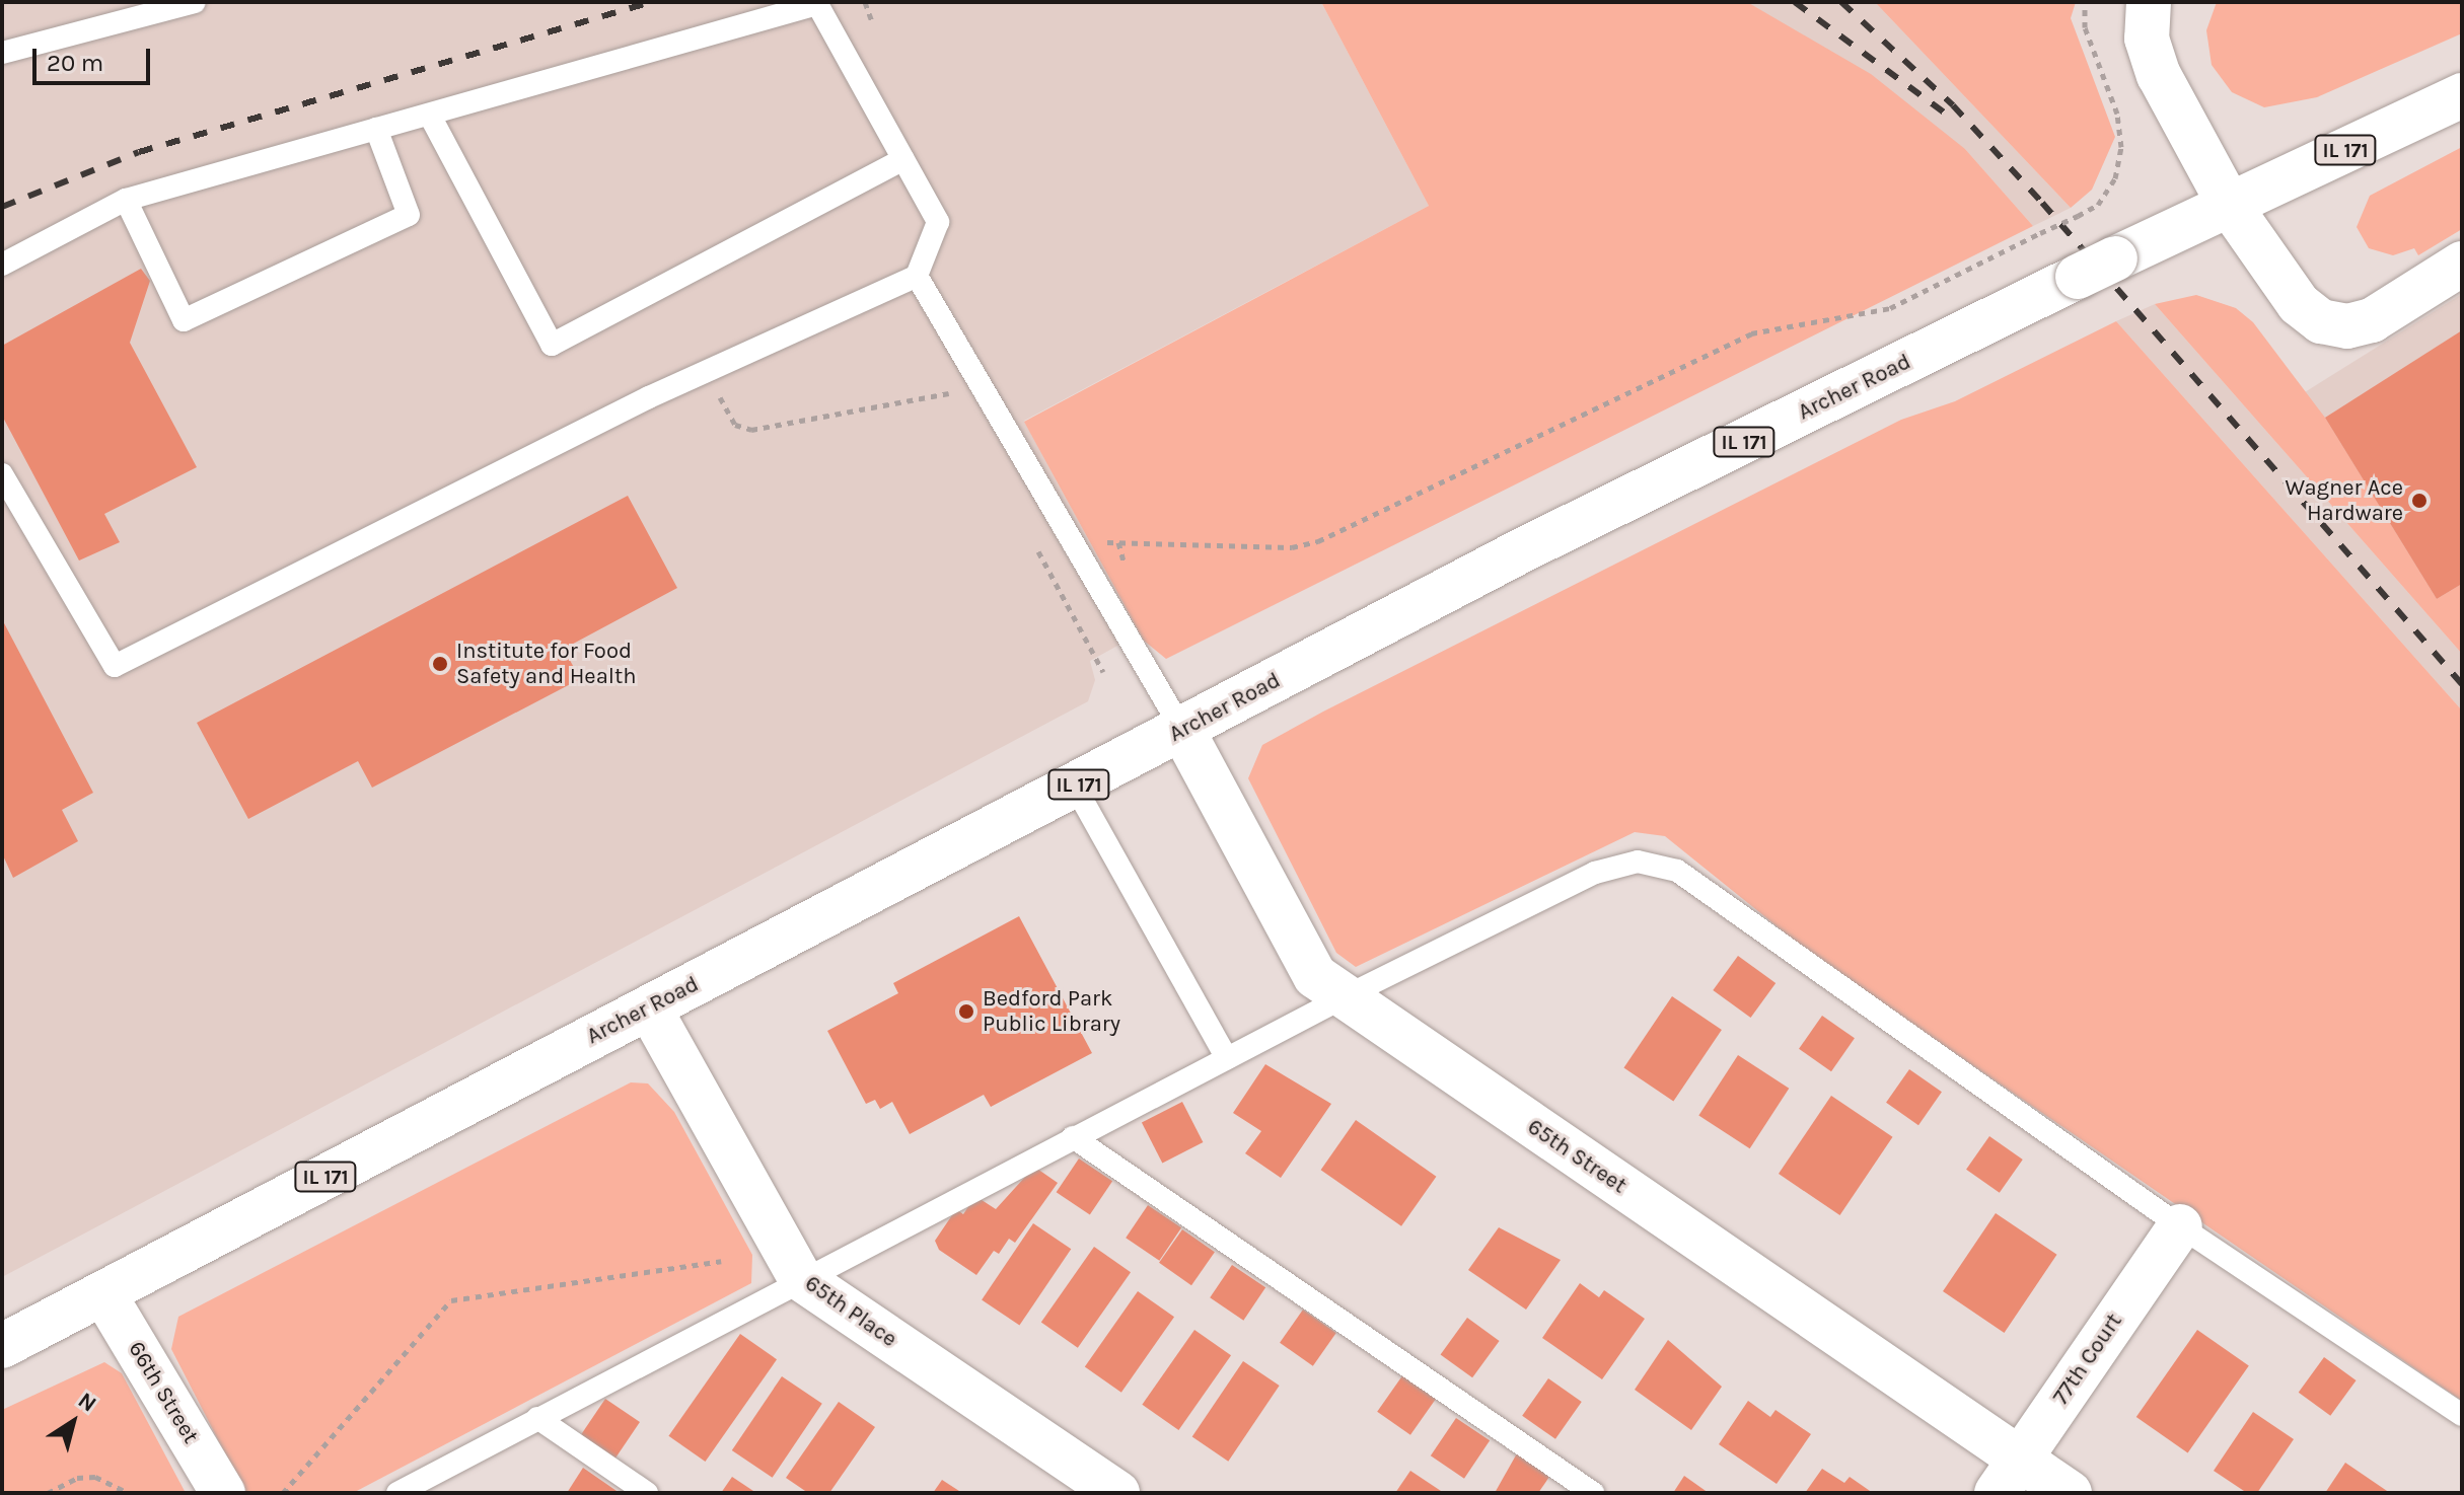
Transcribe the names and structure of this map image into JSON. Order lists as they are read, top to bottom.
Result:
{
  "streets": {
    "main road": [
      "IL 171",
      "Archer Road",
      "65th Street",
      "65th Place",
      "77th Court",
      "66th Street"
    ]
  },
  "crossings": [
    ["Archer Road", "65th Street"],
    ["Archer Road", "65th Place"],
    ["Archer Road", "66th Street"],
    ["65th Street", "77th Court"]
  ],
  "places": ["Wagner Ace Hardware", "Institute for Food Safety and Health", "Bedford Park Public Library"],
  "scale_bar": "20 m",
  "north": "top right"
}
